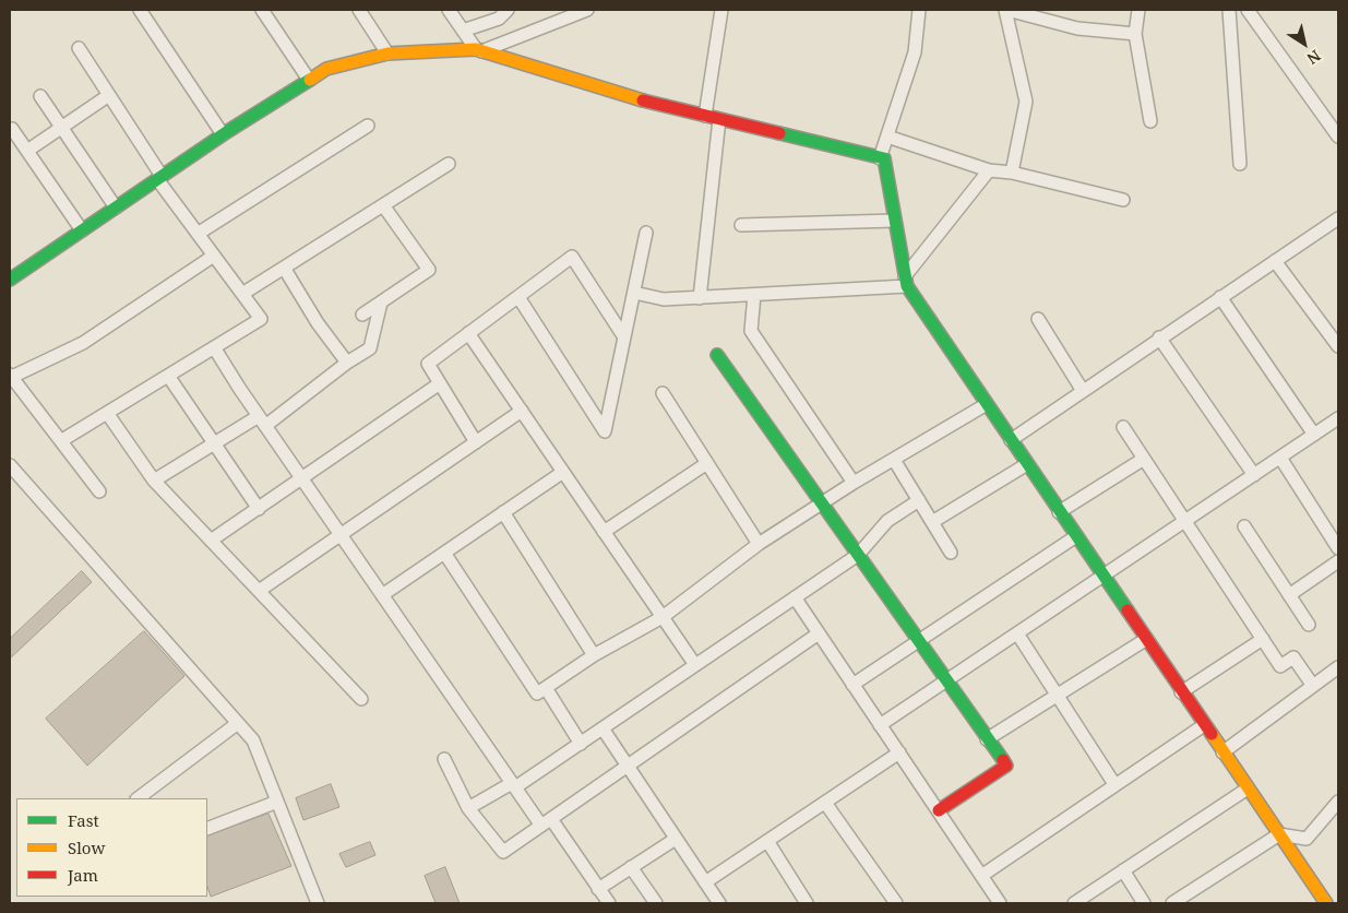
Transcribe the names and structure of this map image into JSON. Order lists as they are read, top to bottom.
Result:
{
  "legend": ["Fast", "Slow", "Jam"],
  "north": "bottom right"
}
